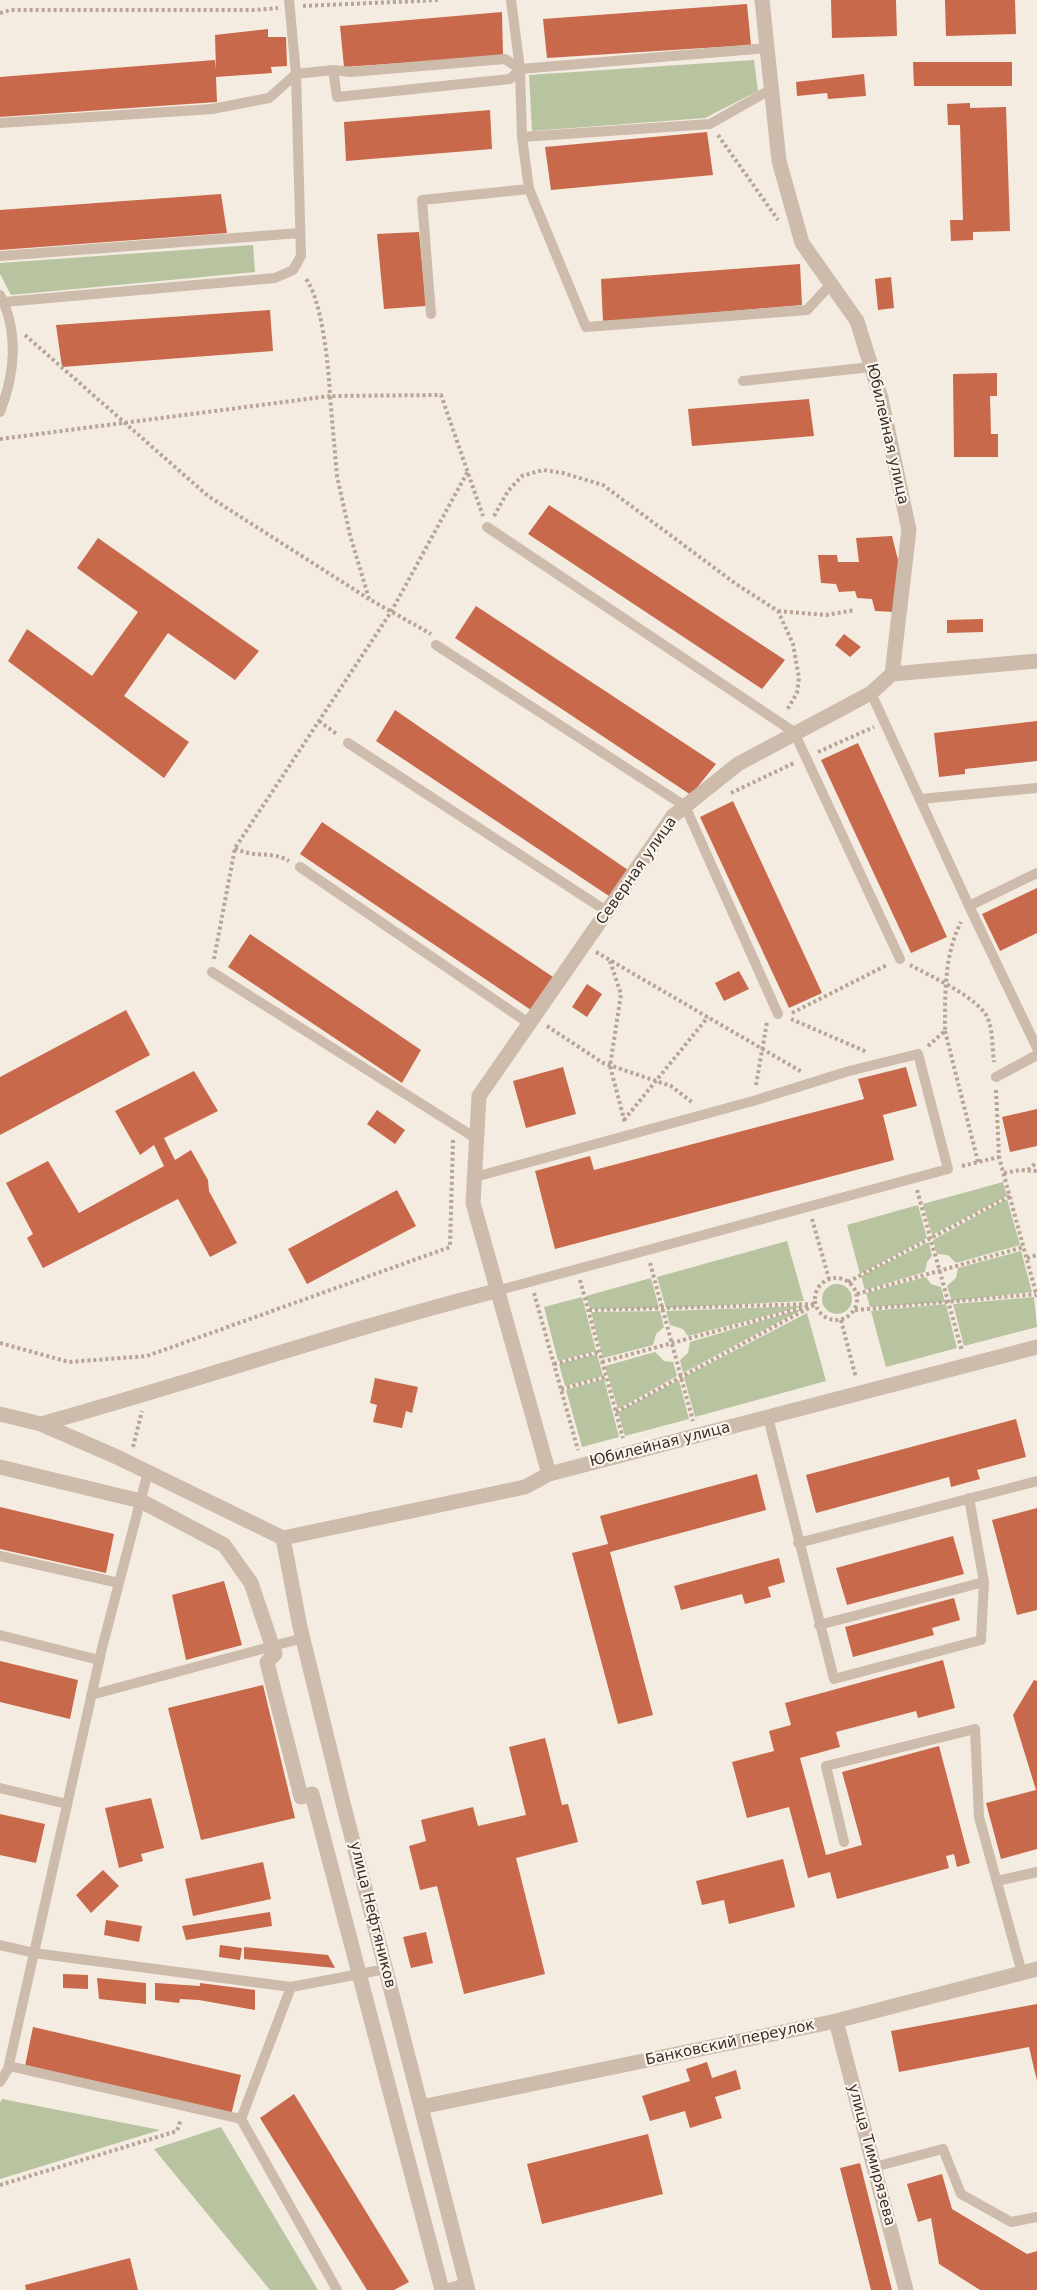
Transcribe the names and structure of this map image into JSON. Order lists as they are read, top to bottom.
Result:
{
  "streets": {
    "street": [
      "Юбилейная улица",
      "Северная улица",
      "улица Нефтяников",
      "Банковский переулок",
      "улица Тимирязева"
    ]
  },
  "crossings": [
    ["Юбилейная улица", "Северная улица"],
    ["Юбилейная улица", "улица Нефтяников"],
    ["улица Нефтяников", "Банковский переулок"],
    ["Банковский переулок", "улица Тимирязева"]
  ]
}
